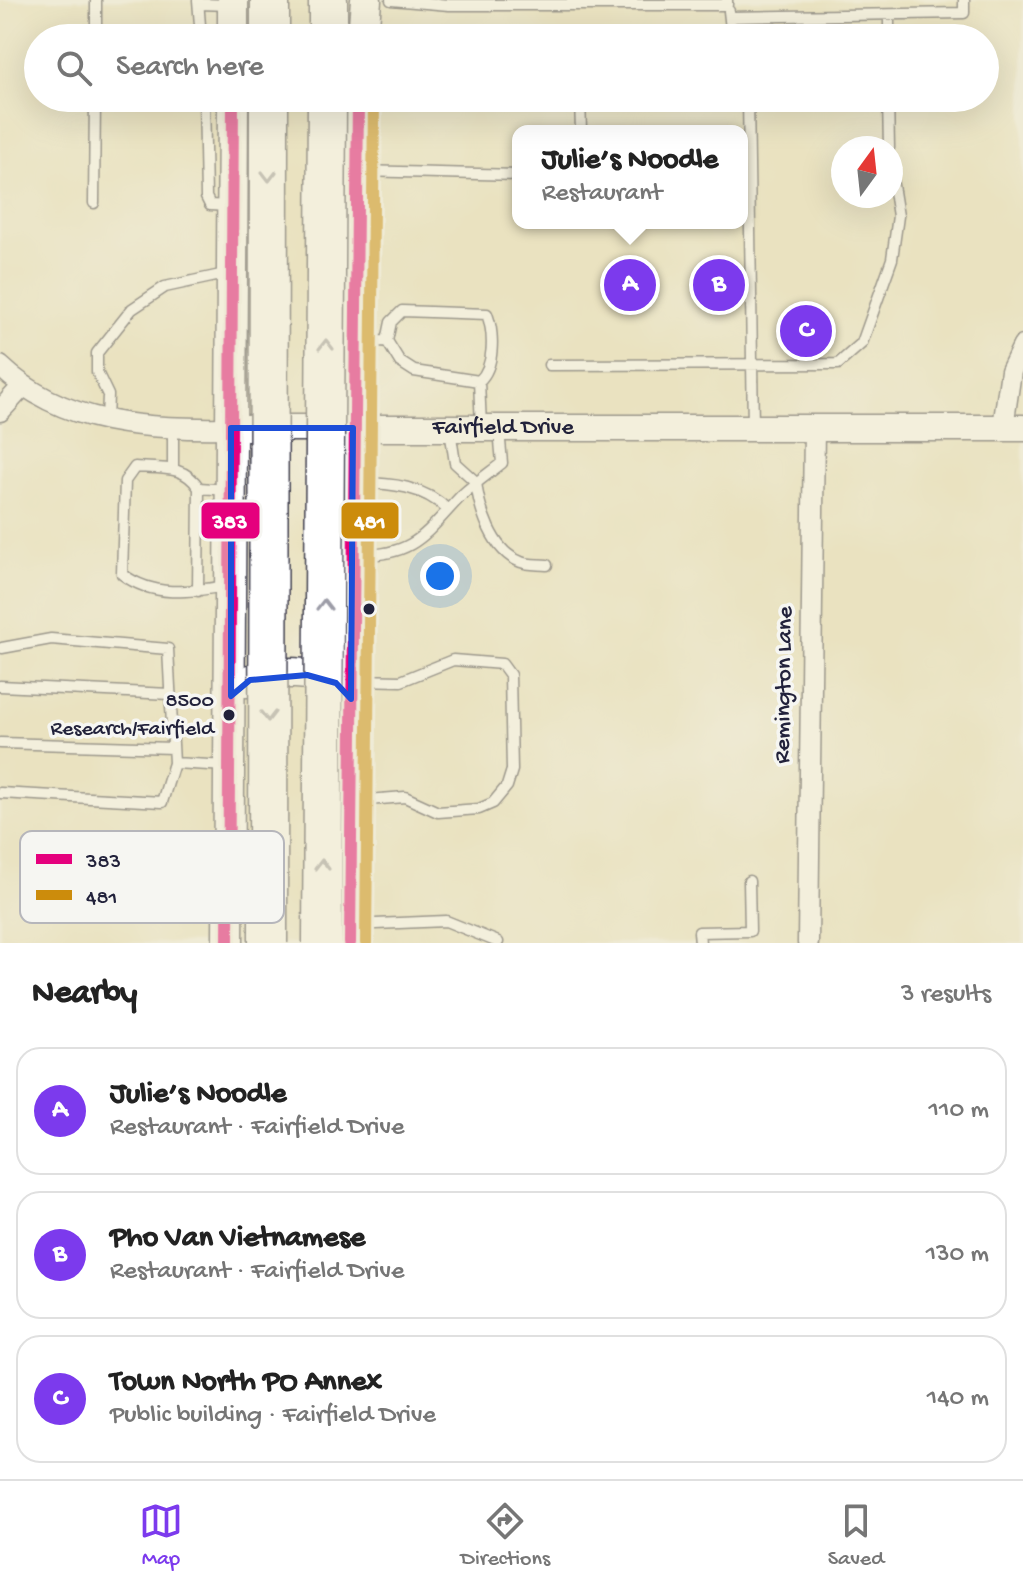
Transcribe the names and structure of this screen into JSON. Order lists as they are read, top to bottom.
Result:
{
  "streets": {
    "street": ["Fairfield Drive", "Remington Lane"]
  },
  "crossings": [
    ["Fairfield Drive", "Remington Lane"]
  ],
  "places": ["8500 Research/Fairfield"],
  "lines": ["transit line 383", "transit line 481"],
  "legend": ["383", "481"],
  "north": "top",
  "page": {
    "search": "Search here",
    "popup": ["Julie’s Noodle", "Restaurant"],
    "pins": ["A", "B", "C"],
    "heading": ["Nearby", "3 results"],
    "list": [
      {
        "mark": "A",
        "name": "Julie’s Noodle",
        "note": "Restaurant · Fairfield Drive",
        "value": "110 m"
      },
      {
        "mark": "B",
        "name": "Pho Van Vietnamese",
        "note": "Restaurant · Fairfield Drive",
        "value": "130 m"
      },
      {
        "mark": "C",
        "name": "Town North PO Annex",
        "note": "Public building · Fairfield Drive",
        "value": "140 m"
      }
    ],
    "nav": ["Map", "Directions", "Saved"]
  }
}
